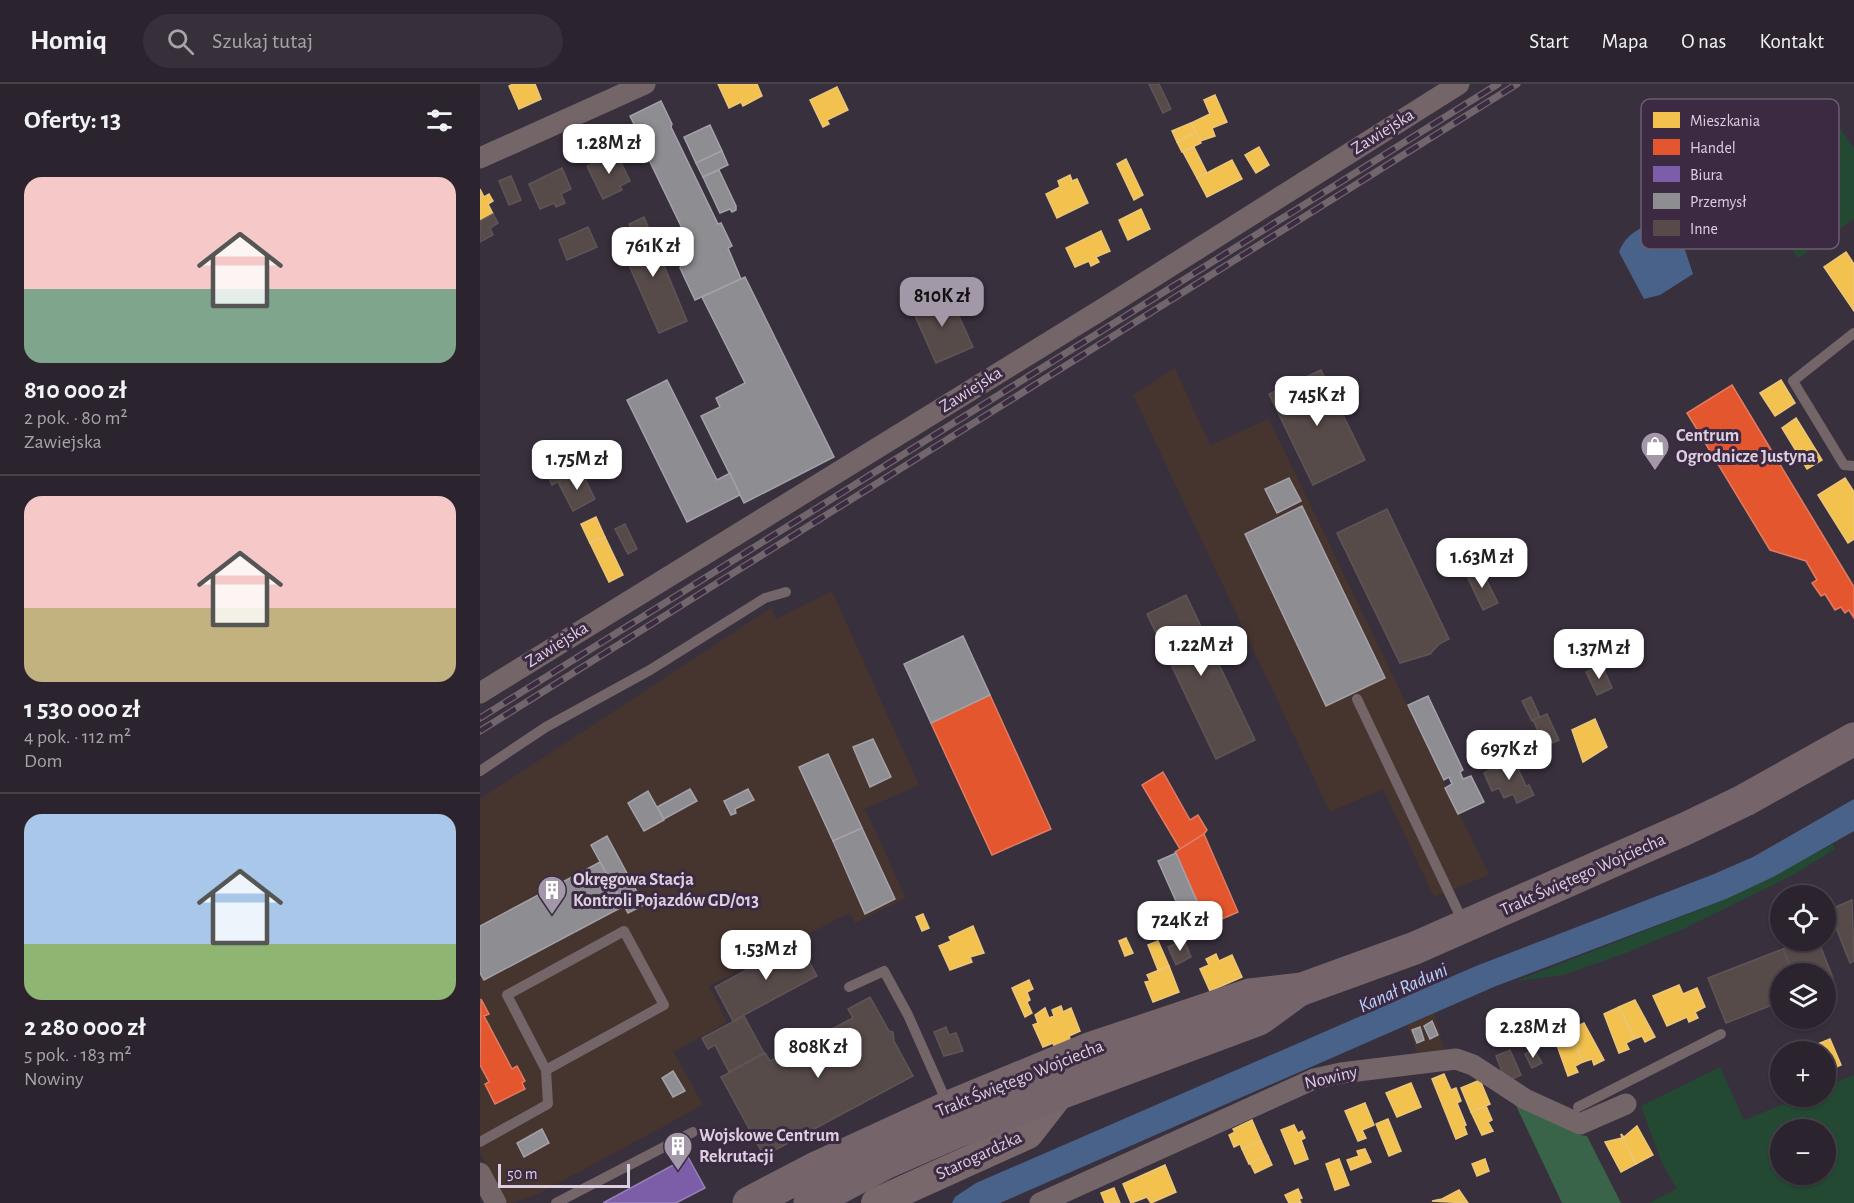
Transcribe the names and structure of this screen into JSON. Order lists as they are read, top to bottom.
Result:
{
  "streets": {
    "main road": ["Trakt Świętego Wojciecha", "Starogardzka"],
    "street": ["Zawiejska", "Nowiny"]
  },
  "crossings": [
    ["Trakt Świętego Wojciecha", "Starogardzka"]
  ],
  "water": ["Kanał Raduni"],
  "places": {
    "shop": ["Centrum Ogrodnicze Justyna"],
    "building": ["Okręgowa Stacja Kontroli Pojazdów GD/013", "Wojskowe Centrum Rekrutacji"]
  },
  "legend": [
    "Mieszkania",
    "Handel",
    "Biura",
    "Przemysł",
    "Inne"
  ],
  "scale_bar": "50 m",
  "page": {
    "header": "Homiq",
    "search": "Szukaj tutaj",
    "nav": [
      "Start",
      "Mapa",
      "O nas",
      "Kontakt"
    ],
    "heading": "Oferty: 13",
    "price": [
      "1.28M zł",
      "761K zł",
      "810K zł",
      "745K zł",
      "1.75M zł",
      "1.63M zł",
      "1.22M zł",
      "1.37M zł",
      "697K zł",
      "724K zł",
      "1.53M zł",
      "2.28M zł",
      "808K zł"
    ],
    "list": [
      {
        "name": "810 000 zł",
        "note": "2 pok. · 80 m² · Zawiejska"
      },
      {
        "name": "1 530 000 zł",
        "note": "4 pok. · 112 m² · Dom"
      },
      {
        "name": "2 280 000 zł",
        "note": "5 pok. · 183 m² · Nowiny"
      }
    ],
    "map_buttons": ["+", "−"],
    "scale": "50 m"
  }
}
